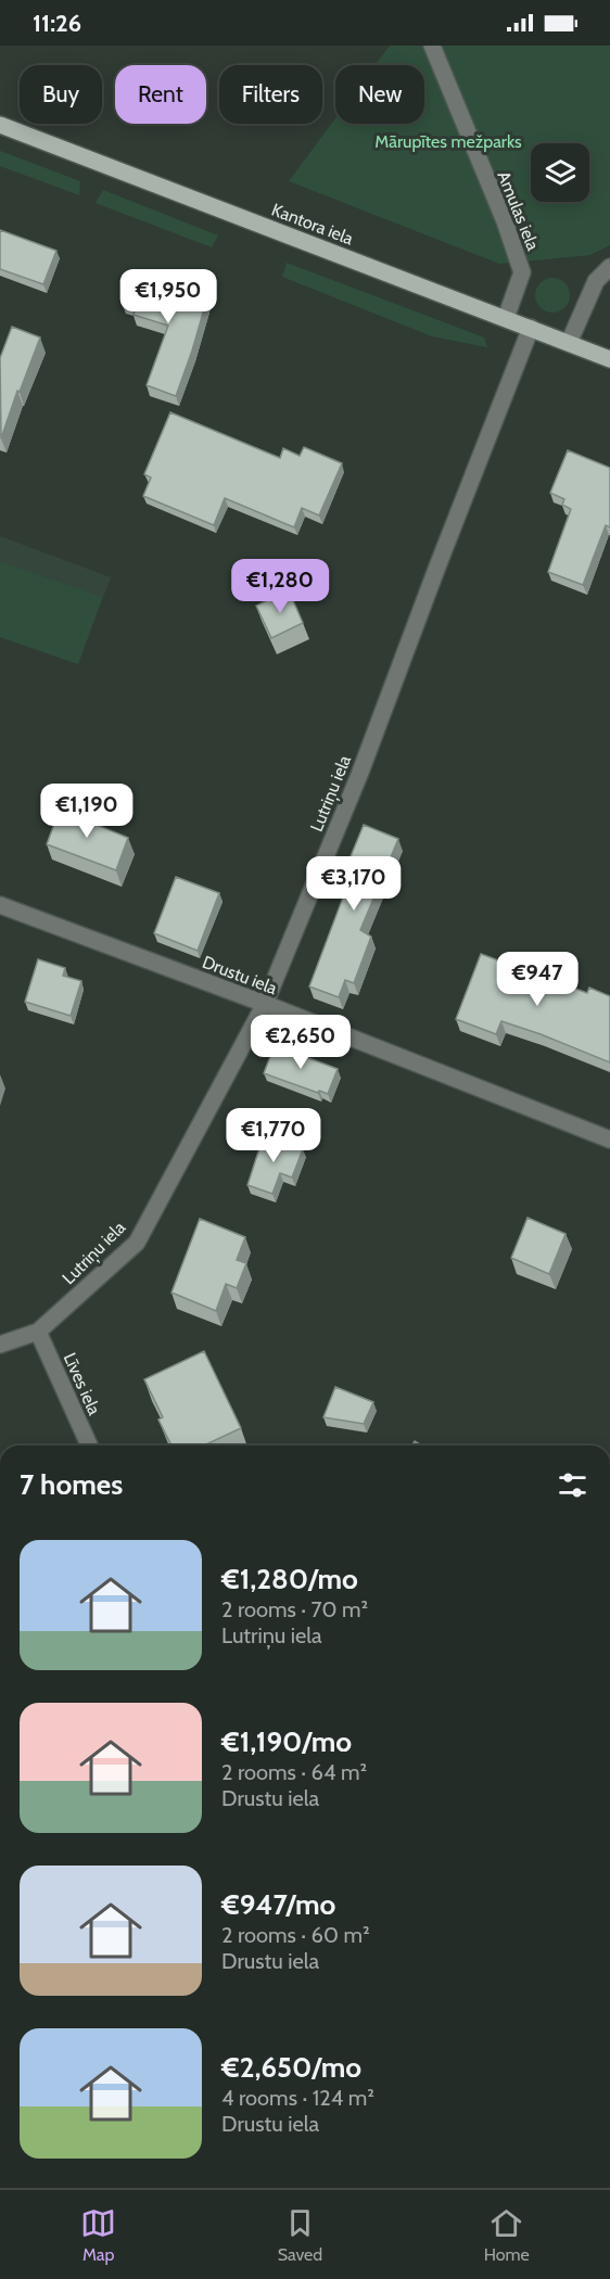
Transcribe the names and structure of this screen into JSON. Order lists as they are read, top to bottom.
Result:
{
  "streets": {
    "main road": ["Kantora iela"],
    "street": [
      "Amulas iela",
      "Lutriņu iela",
      "Drustu iela",
      "Līves iela"
    ]
  },
  "crossings": [
    ["Amulas iela", "Kantora iela"],
    ["Kantora iela", "Lutriņu iela"],
    ["Lutriņu iela", "Drustu iela"],
    ["Lutriņu iela", "Līves iela"]
  ],
  "parks": ["Mārupītes mežparks"],
  "page": {
    "status": "11:26",
    "chip": [
      "Buy",
      "Rent",
      "Filters",
      "New"
    ],
    "price": [
      "€1,950",
      "€1,280",
      "€1,190",
      "€3,170",
      "€947",
      "€2,650",
      "€1,770"
    ],
    "heading": "7 homes",
    "list": [
      {
        "name": "€1,280/mo",
        "note": "2 rooms · 70 m² · Lutriņu iela"
      },
      {
        "name": "€1,190/mo",
        "note": "2 rooms · 64 m² · Drustu iela"
      },
      {
        "name": "€947/mo",
        "note": "2 rooms · 60 m² · Drustu iela"
      },
      {
        "name": "€2,650/mo",
        "note": "4 rooms · 124 m² · Drustu iela"
      }
    ],
    "tabs": ["Map", "Saved", "Home"]
  }
}
